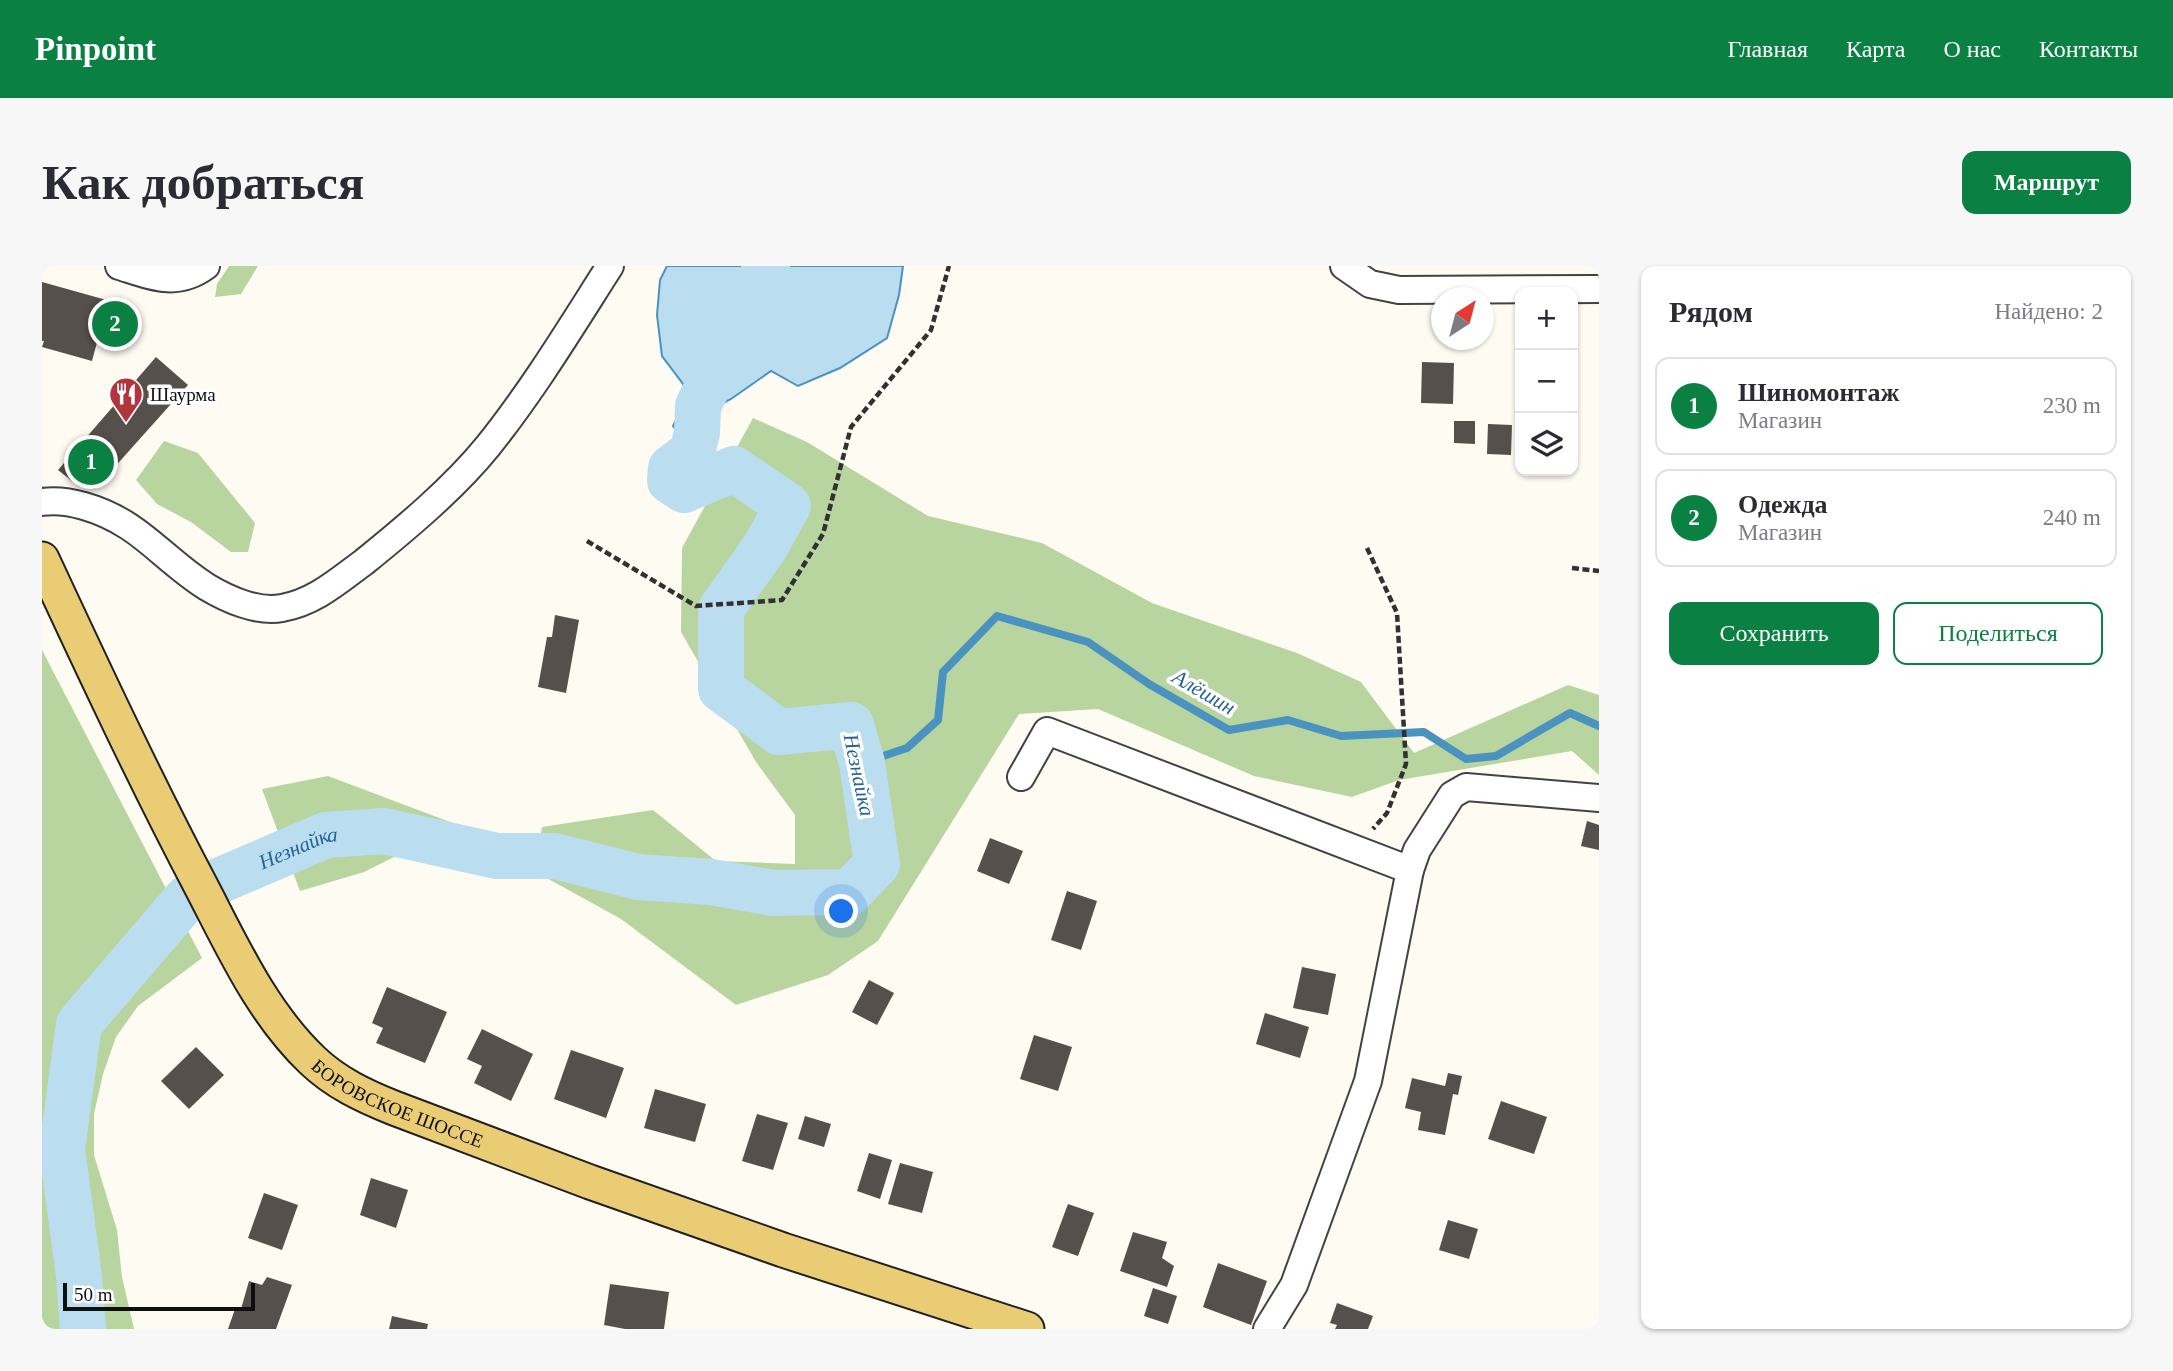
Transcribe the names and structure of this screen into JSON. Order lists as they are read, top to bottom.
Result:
{
  "streets": {
    "main road": ["БОРОВСКОЕ ШОССЕ"]
  },
  "water": ["Алёшин", "Незнайка"],
  "places": {
    "restaurant": ["Шаурма"]
  },
  "scale_bar": "50 m",
  "north": "top right",
  "page": {
    "header": "Pinpoint",
    "nav": [
      "Главная",
      "Карта",
      "О нас",
      "Контакты"
    ],
    "buttons": [
      "Маршрут",
      ["Сохранить", "Поделиться"]
    ],
    "title": "Как добраться",
    "heading": ["Рядом", "Найдено: 2"],
    "map_buttons": ["+", "−"],
    "pins": ["2", "1"],
    "list": [
      {
        "mark": "1",
        "name": "Шиномонтаж",
        "note": "Магазин",
        "value": "230 m"
      },
      {
        "mark": "2",
        "name": "Одежда",
        "note": "Магазин",
        "value": "240 m"
      }
    ],
    "scale": "50 m"
  }
}
